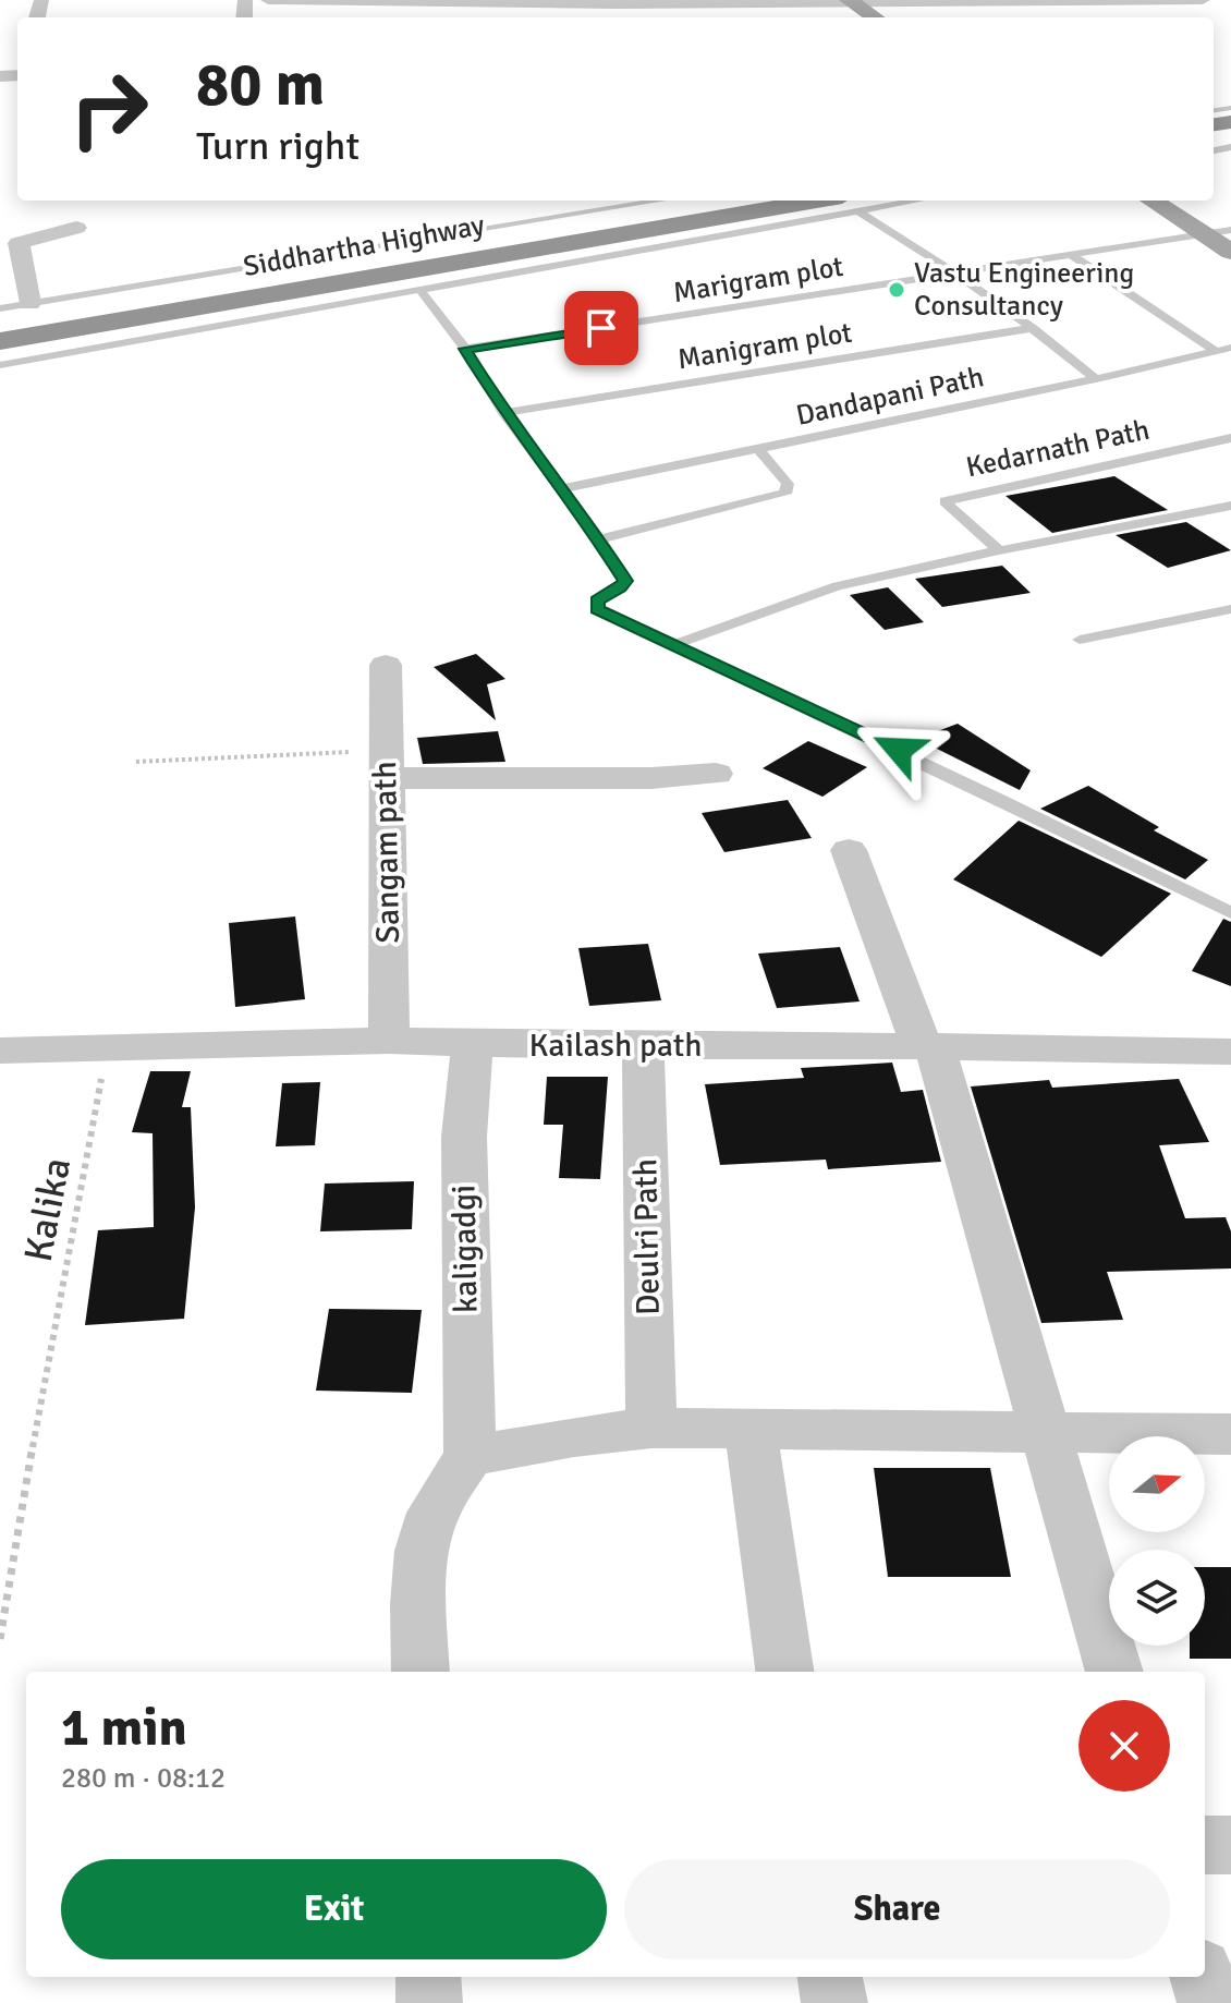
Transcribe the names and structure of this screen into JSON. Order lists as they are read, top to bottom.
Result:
{
  "streets": {
    "highway": ["Siddhartha Highway"],
    "street": [
      "Sangam path",
      "Kailash path",
      "Deulri Path",
      "kaligadgi"
    ],
    "lane": [
      "Marigram plot",
      "Manigram plot",
      "Dandapani Path",
      "Kedarnath Path"
    ],
    "path": ["Kalika"]
  },
  "crossings": [
    ["Sangam path", "Kailash path"],
    ["Kailash path", "Kalika"],
    ["Kailash path", "Deulri Path"],
    ["Kailash path", "kaligadgi"]
  ],
  "places": ["Vastu Engineering Consultancy"],
  "north": "right",
  "page": {
    "turn": ["80 m", "Turn right"],
    "heading": ["1 min", "280 m · 08:12"],
    "buttons": ["Exit", "Share"]
  }
}
